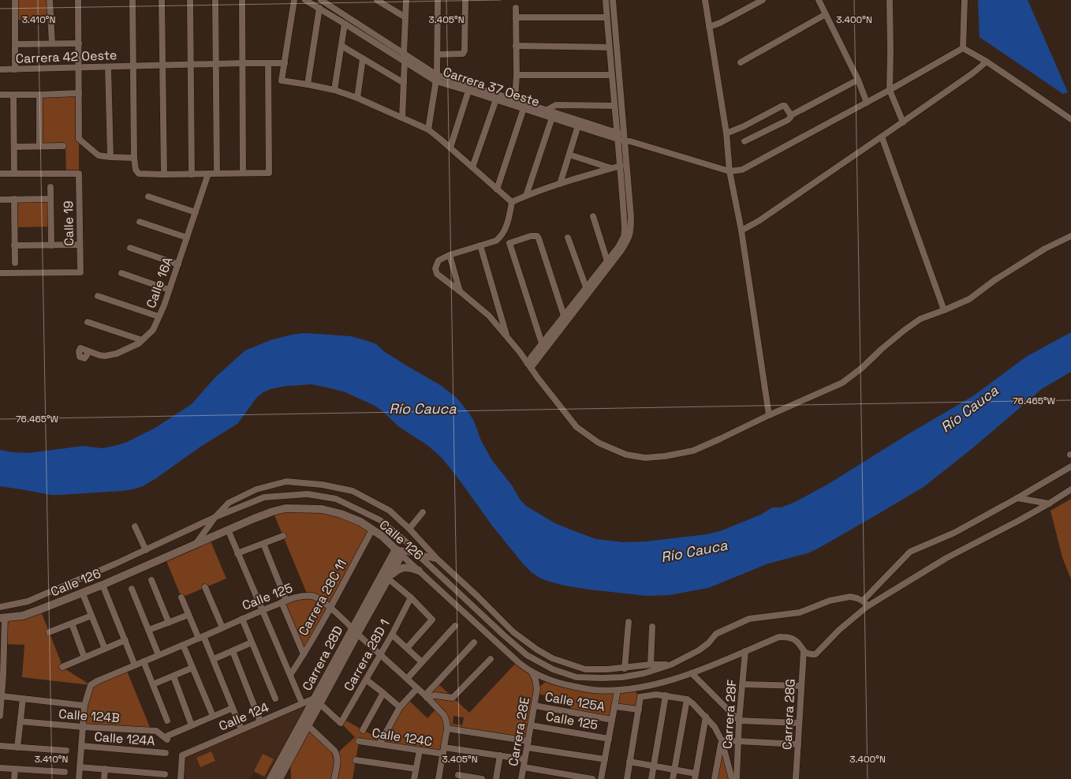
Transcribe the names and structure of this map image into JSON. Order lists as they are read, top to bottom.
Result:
{
  "streets": {
    "street": [
      "Carrera 42 Oeste",
      "Carrera 37 Oeste",
      "Calle 19",
      "Calle 16A",
      "Calle 126",
      "Calle 125",
      "Carrera 28C 11",
      "Carrera 28D 1",
      "Carrera 28D",
      "Calle 125A",
      "Carrera 28F",
      "Carrera 28G",
      "Calle 124B",
      "Calle 124",
      "Carrera 28E",
      "Calle 124C",
      "Calle 124A"
    ]
  },
  "crossings": [
    ["Calle 126", "Carrera 28C 11"],
    ["Calle 126", "Carrera 28D"],
    ["Calle 126", "Carrera 28F"],
    ["Calle 126", "Carrera 28G"],
    ["Calle 126", "Carrera 28E"],
    ["Calle 125", "Carrera 28C 11"],
    ["Calle 125", "Carrera 28D 1"],
    ["Calle 125", "Carrera 28D"],
    ["Calle 125", "Carrera 28E"],
    ["Carrera 28D 1", "Carrera 28D"],
    ["Carrera 28D 1", "Calle 124"],
    ["Carrera 28D", "Calle 124"],
    ["Calle 125A", "Carrera 28E"],
    ["Carrera 28E", "Calle 124C"]
  ],
  "water": ["Río Cauca"],
  "coordinates": [
    "3.410°N",
    "3.405°N",
    "3.400°N",
    "76.465°W"
  ]
}
